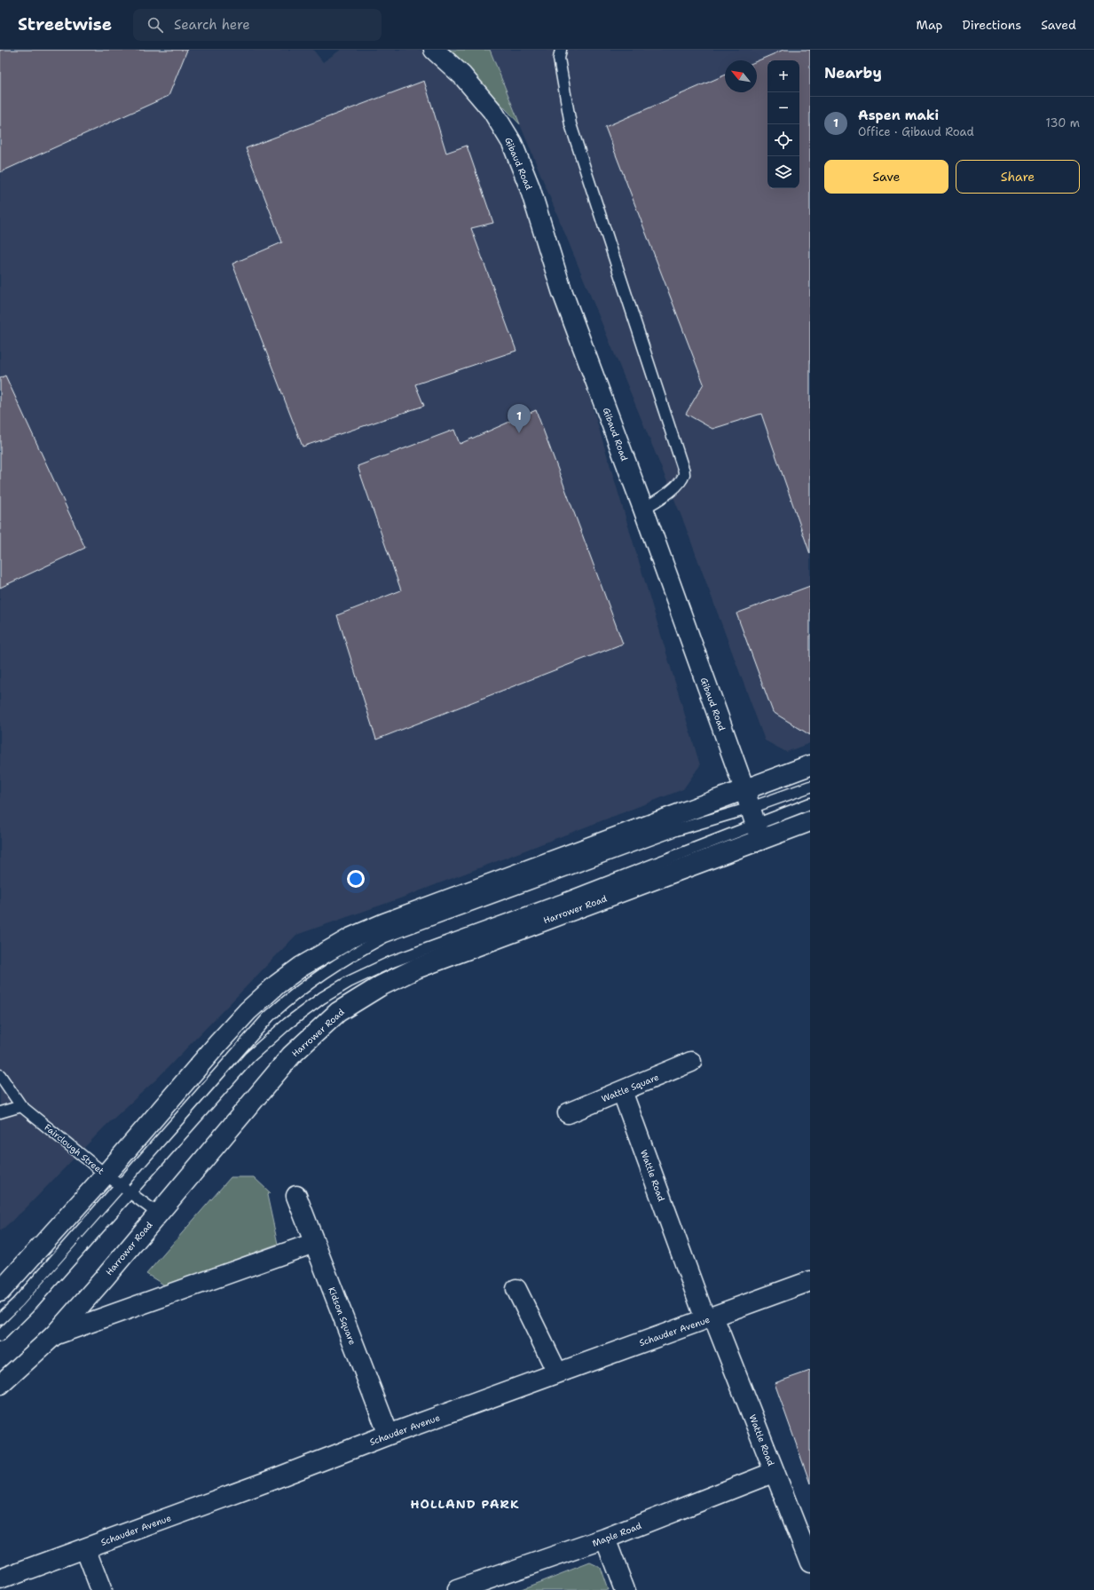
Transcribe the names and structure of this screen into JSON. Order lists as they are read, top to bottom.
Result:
{
  "streets": {
    "street": [
      "Gibaud Road",
      "Harrower Road",
      "Wattle Square",
      "Wattle Road",
      "Kidson Square",
      "Schauder Avenue",
      "Maple Road"
    ],
    "lane": ["Fairclough Street"]
  },
  "crossings": [
    ["Gibaud Road", "Harrower Road"],
    ["Harrower Road", "Fairclough Street"],
    ["Wattle Square", "Wattle Road"],
    ["Wattle Road", "Schauder Avenue"],
    ["Wattle Road", "Maple Road"],
    ["Kidson Square", "Schauder Avenue"]
  ],
  "districts": ["HOLLAND PARK"],
  "north": "top left",
  "page": {
    "header": "Streetwise",
    "search": "Search here",
    "nav": ["Map", "Directions", "Saved"],
    "heading": "Nearby",
    "map_buttons": ["+", "−"],
    "list": [
      {
        "mark": "1",
        "name": "Aspen maki",
        "note": "Office · Gibaud Road",
        "value": "130 m"
      }
    ],
    "buttons": ["Save", "Share"],
    "pins": "1"
  }
}
